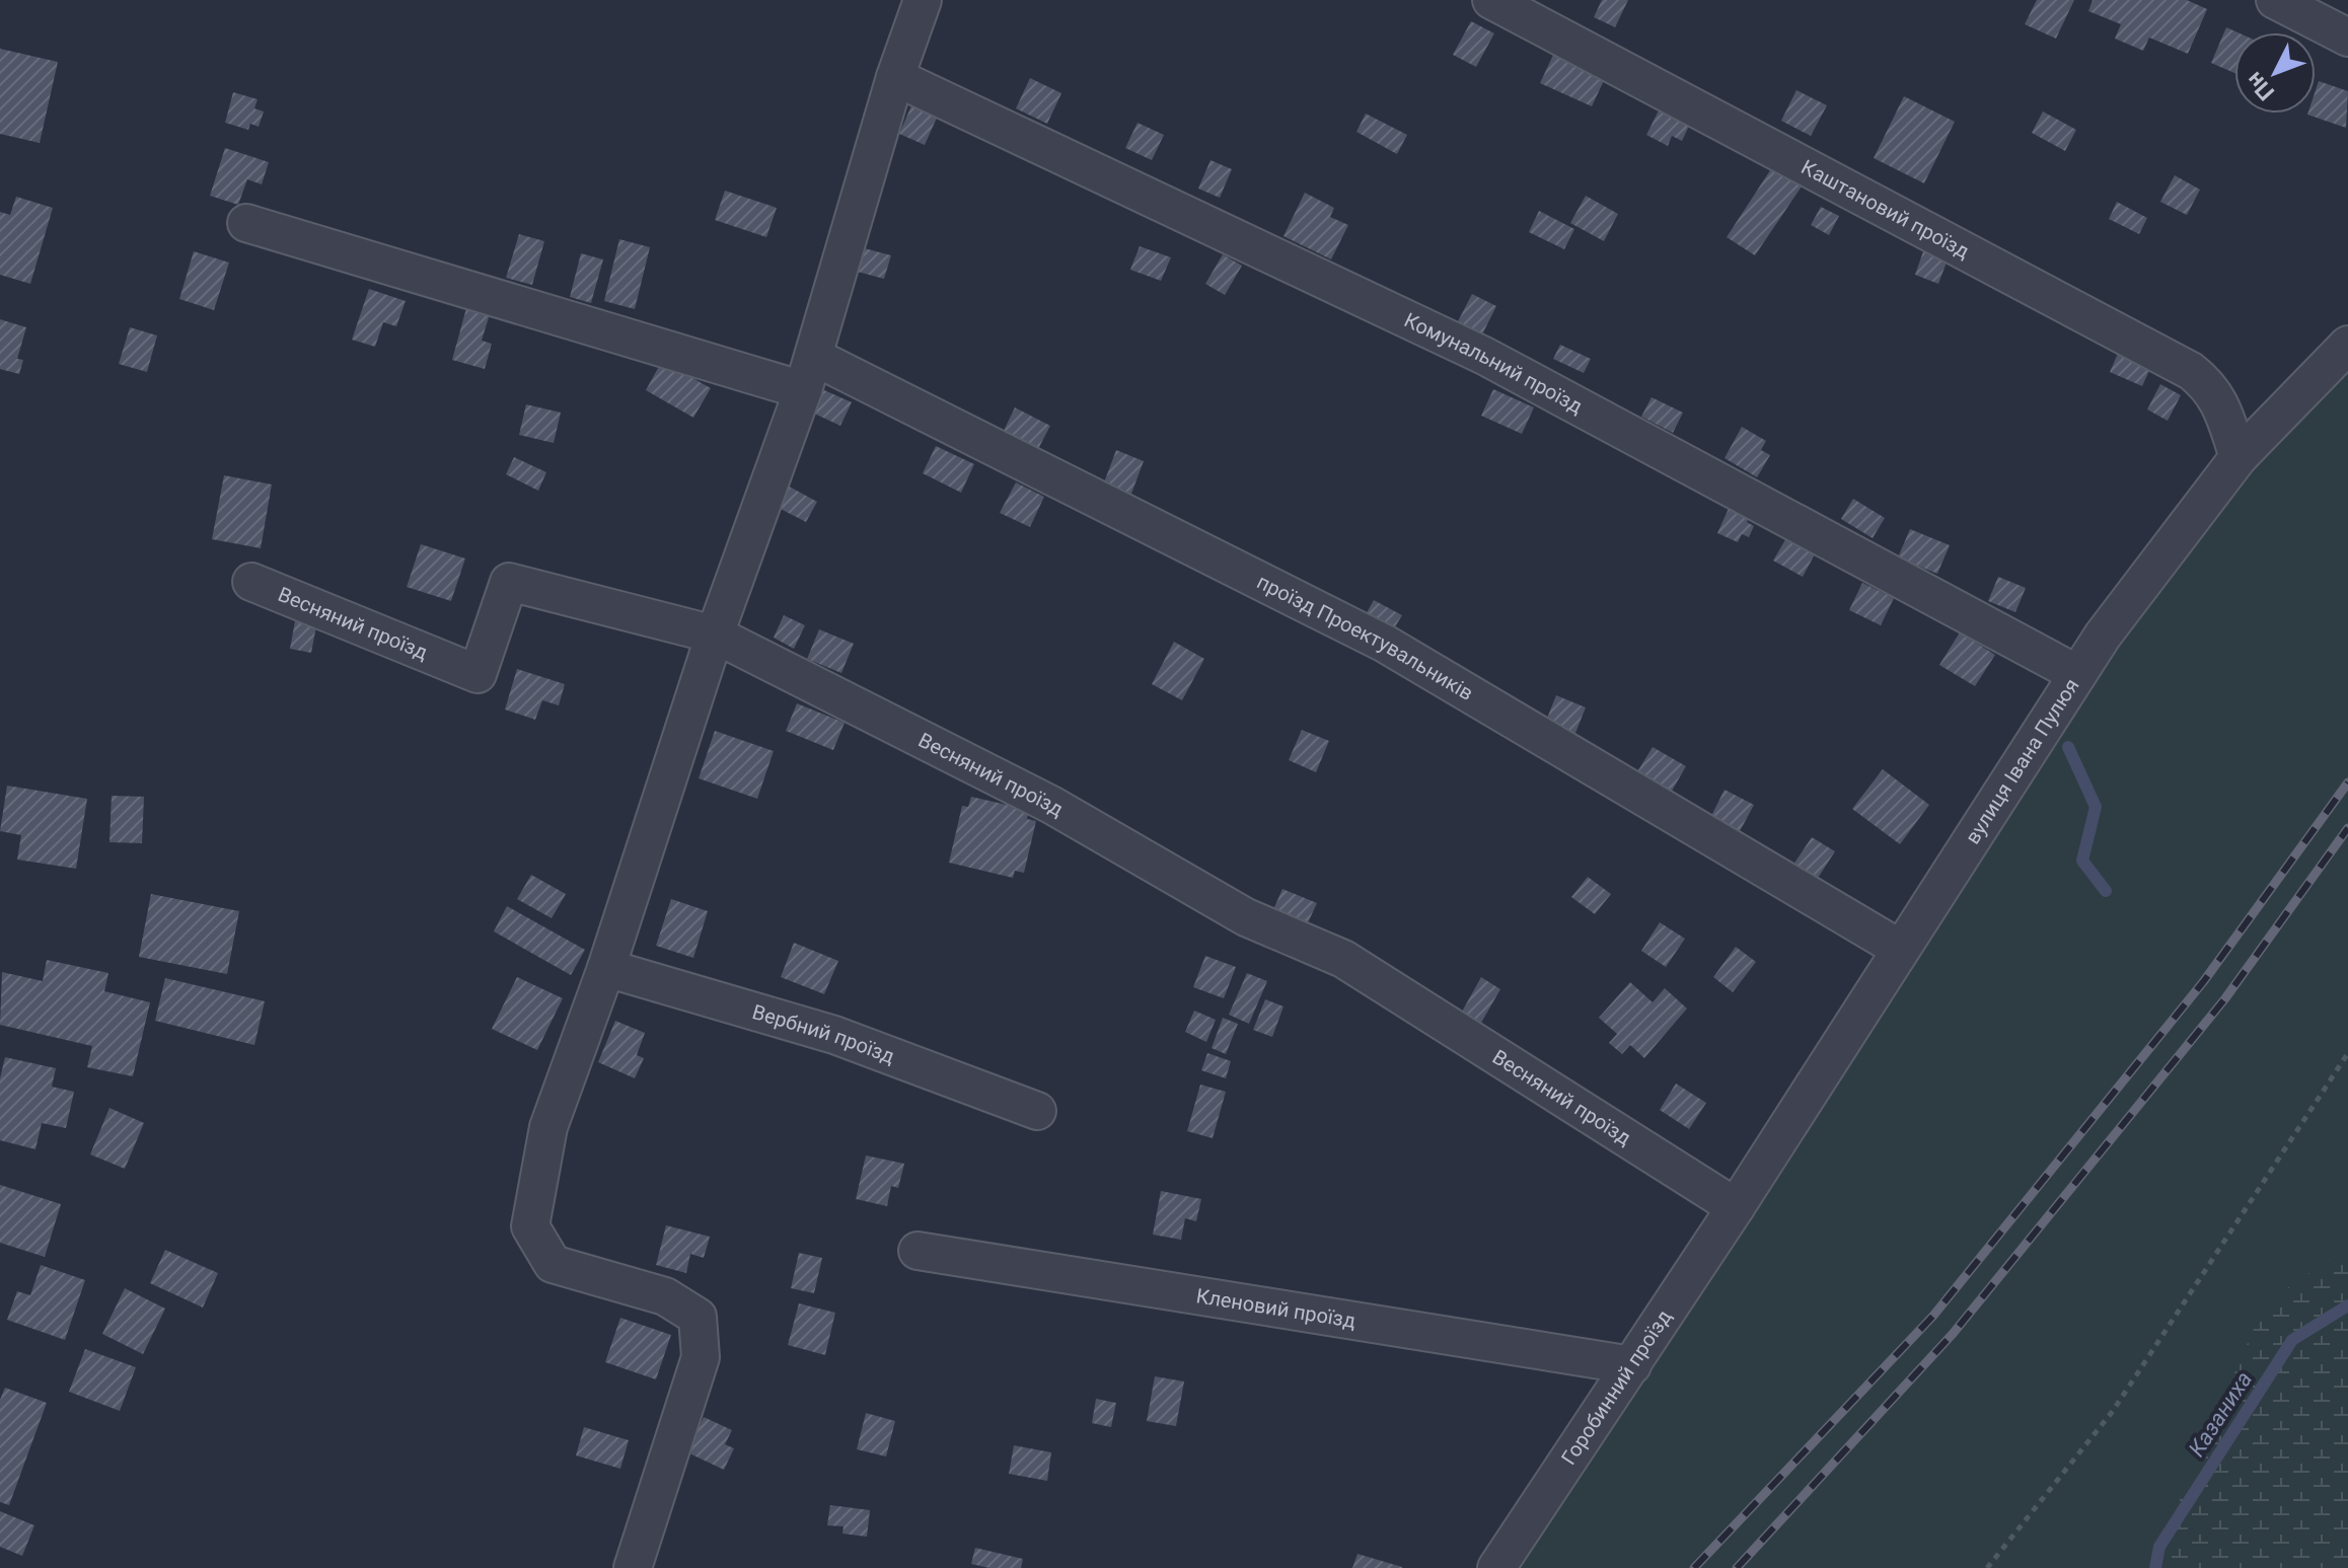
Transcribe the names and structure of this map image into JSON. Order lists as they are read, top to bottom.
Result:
{
  "streets": {
    "street": [
      "Каштановий проїзд",
      "Комунальний проїзд",
      "Весняний проїзд",
      "проїзд Проектувальників",
      "вулиця Івана Пулюя",
      "Вербний проїзд",
      "Кленовий проїзд",
      "Горобинний проїзд"
    ]
  },
  "crossings": [
    ["Каштановий проїзд", "вулиця Івана Пулюя"],
    ["Комунальний проїзд", "вулиця Івана Пулюя"],
    ["Весняний проїзд", "вулиця Івана Пулюя"],
    ["Весняний проїзд", "Горобинний проїзд"],
    ["проїзд Проектувальників", "вулиця Івана Пулюя"],
    ["вулиця Івана Пулюя", "Горобинний проїзд"],
    ["Кленовий проїзд", "Горобинний проїзд"]
  ],
  "water": ["Казаниха"],
  "north": "bottom left"
}
